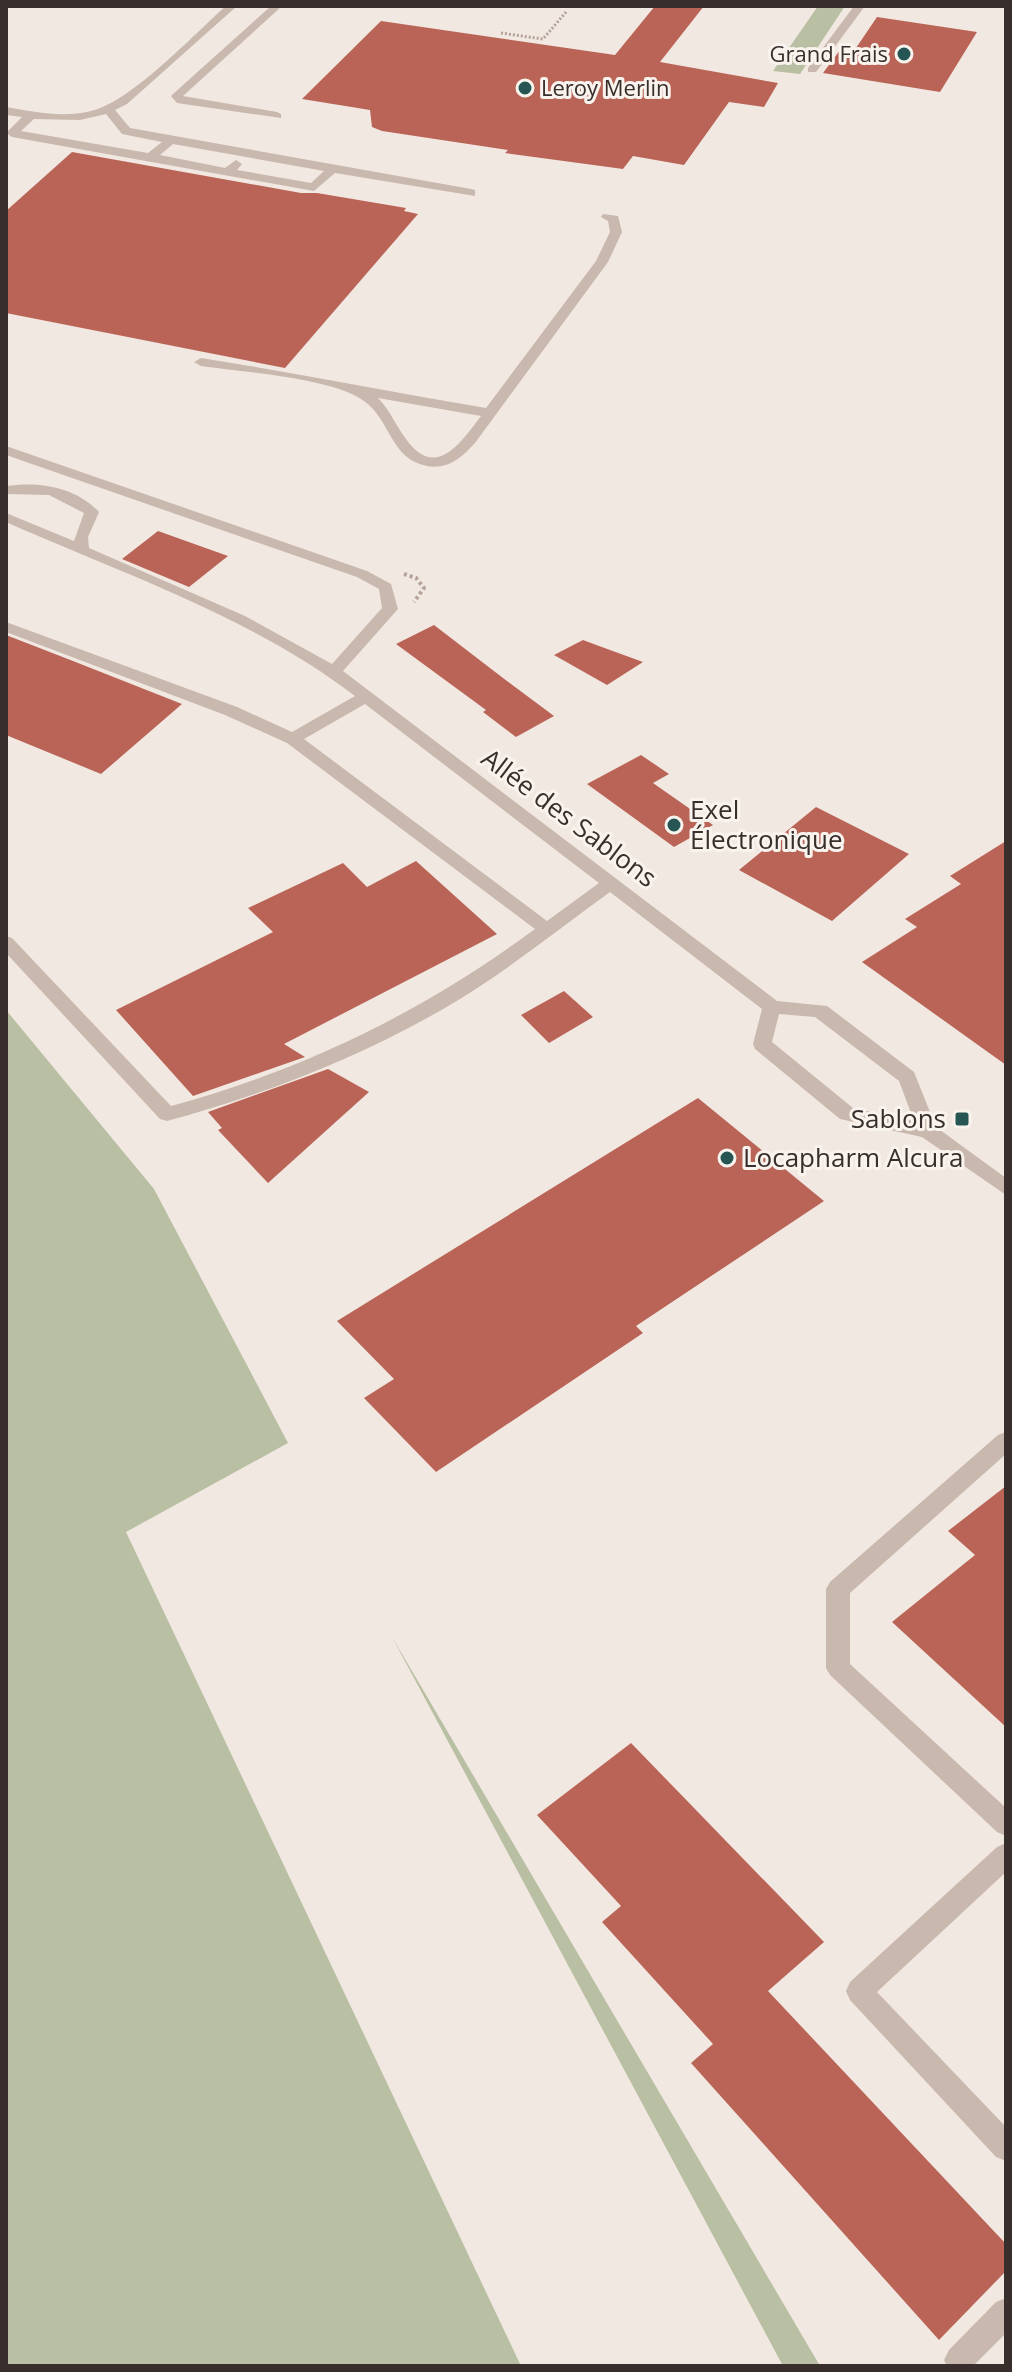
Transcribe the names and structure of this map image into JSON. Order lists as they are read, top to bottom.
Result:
{
  "streets": {
    "street": ["Allée des Sablons"]
  },
  "places": {
    "other": [
      "Grand Frais",
      "Leroy Merlin",
      "Exel Électronique",
      "Locapharm Alcura"
    ],
    "transit": ["Sablons"]
  }
}
